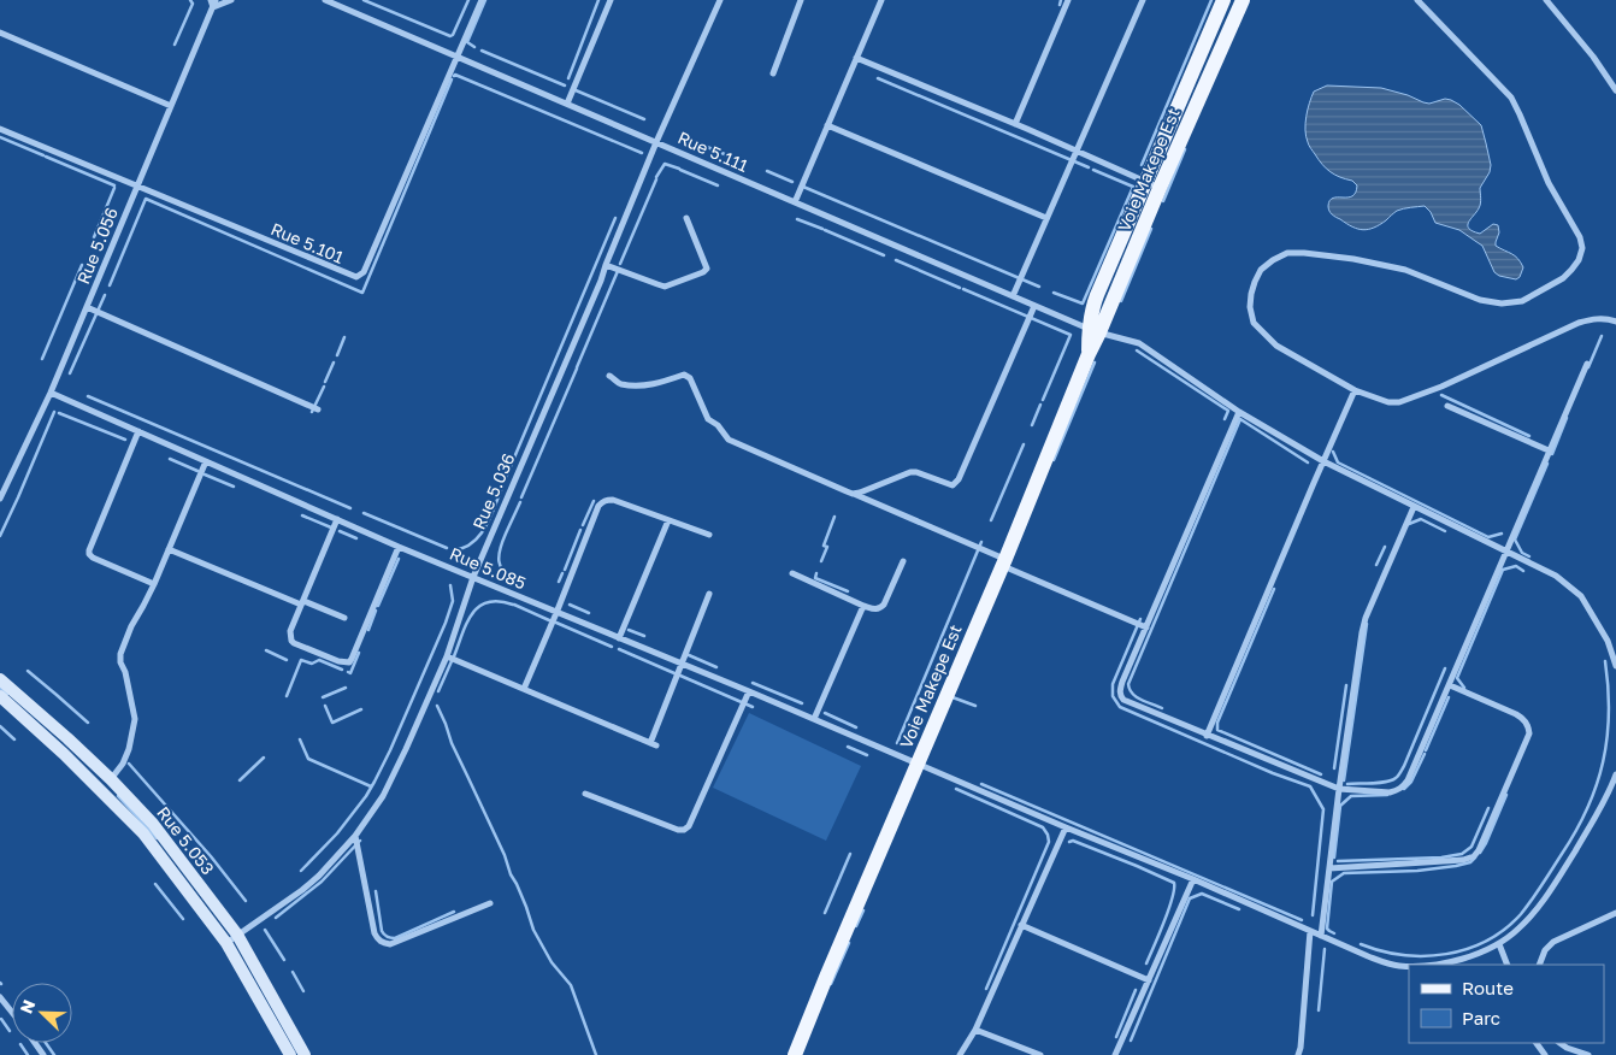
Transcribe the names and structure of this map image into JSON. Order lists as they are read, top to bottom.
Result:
{
  "streets": {
    "main road": ["Voie Makepe Est", "Rue 5.053"],
    "street": [
      "Rue 5.111",
      "Rue 5.101",
      "Rue 5.056",
      "Rue 5.036",
      "Rue 5.085"
    ]
  },
  "crossings": [
    ["Rue 5.111", "Voie Makepe Est"],
    ["Rue 5.111", "Rue 5.101"],
    ["Rue 5.111", "Rue 5.036"],
    ["Voie Makepe Est", "Rue 5.085"],
    ["Rue 5.101", "Rue 5.056"],
    ["Rue 5.056", "Rue 5.085"],
    ["Rue 5.036", "Rue 5.085"],
    ["Rue 5.036", "Rue 5.053"]
  ],
  "legend": ["Route", "Parc"],
  "north": "top left"
}
